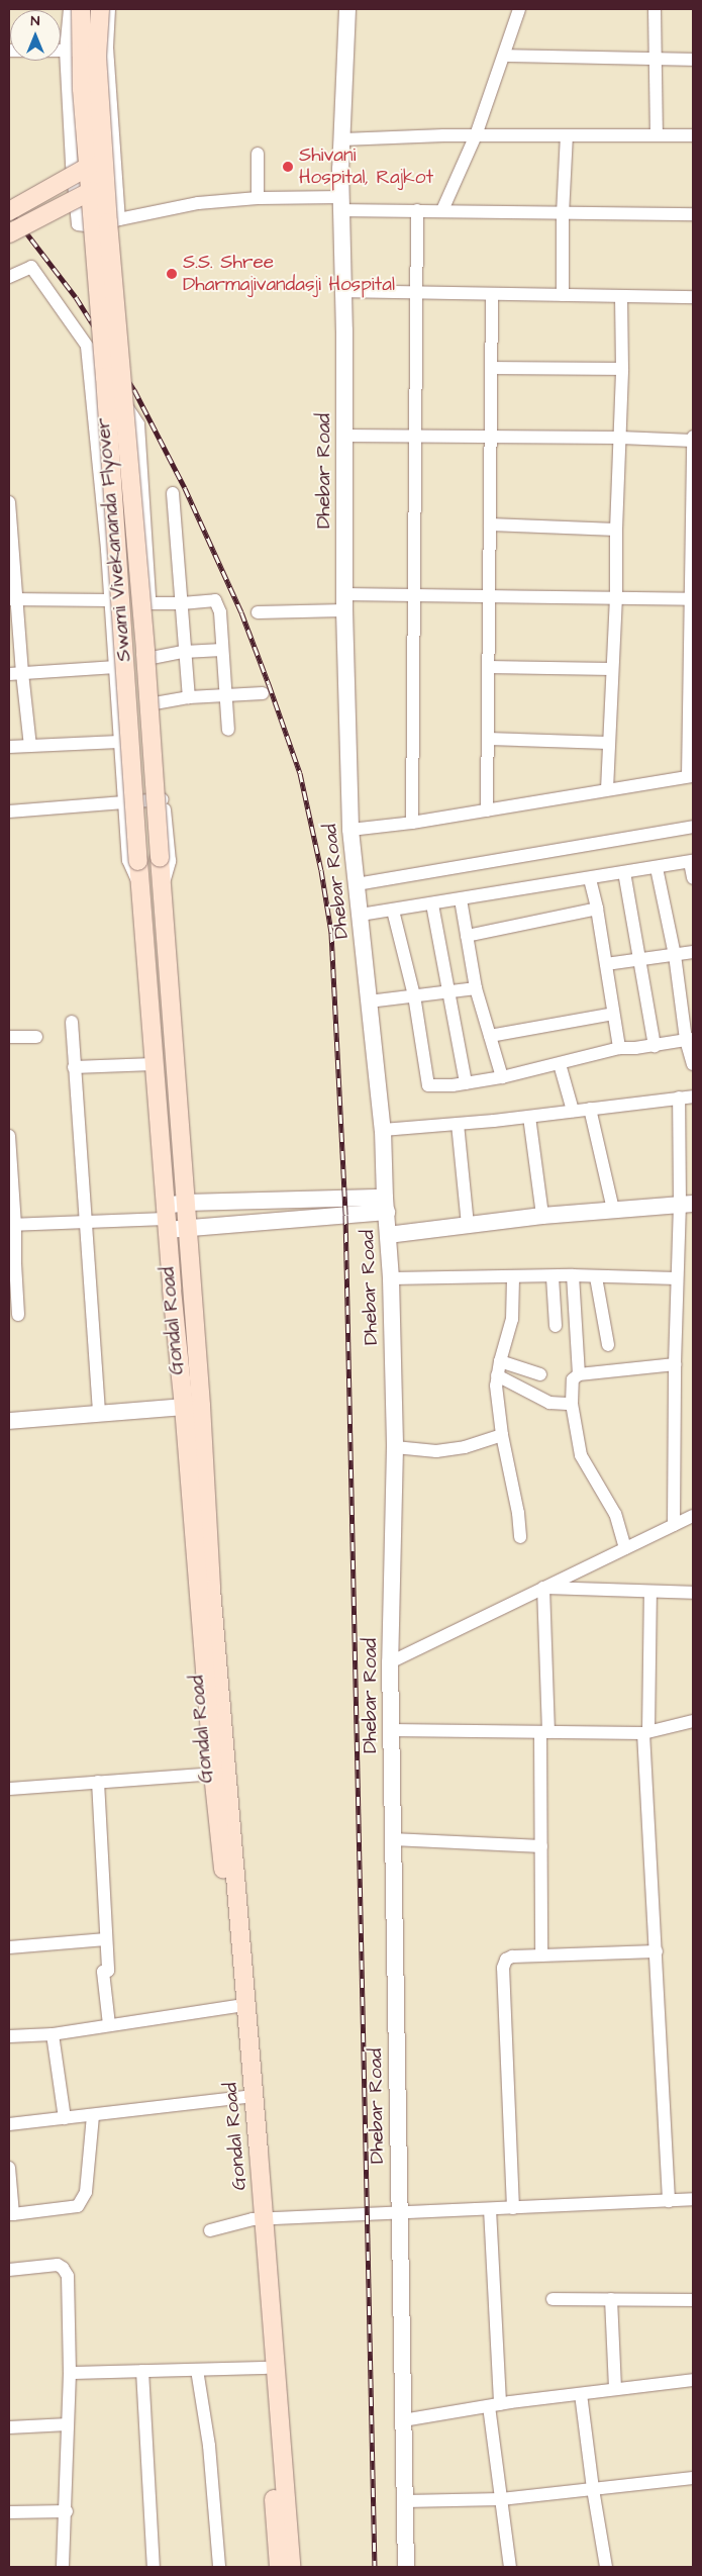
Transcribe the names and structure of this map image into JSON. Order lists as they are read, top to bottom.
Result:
{
  "streets": {
    "main road": ["Swami Vivekananda Flyover", "Gondal Road"],
    "street": ["Dhebar Road"]
  },
  "crossings": [
    ["Swami Vivekananda Flyover", "Gondal Road"]
  ],
  "places": ["Shivani Hospital, Rajkot", "S.S. Shree Dharmajivandasji Hospital"],
  "north": "top"
}
